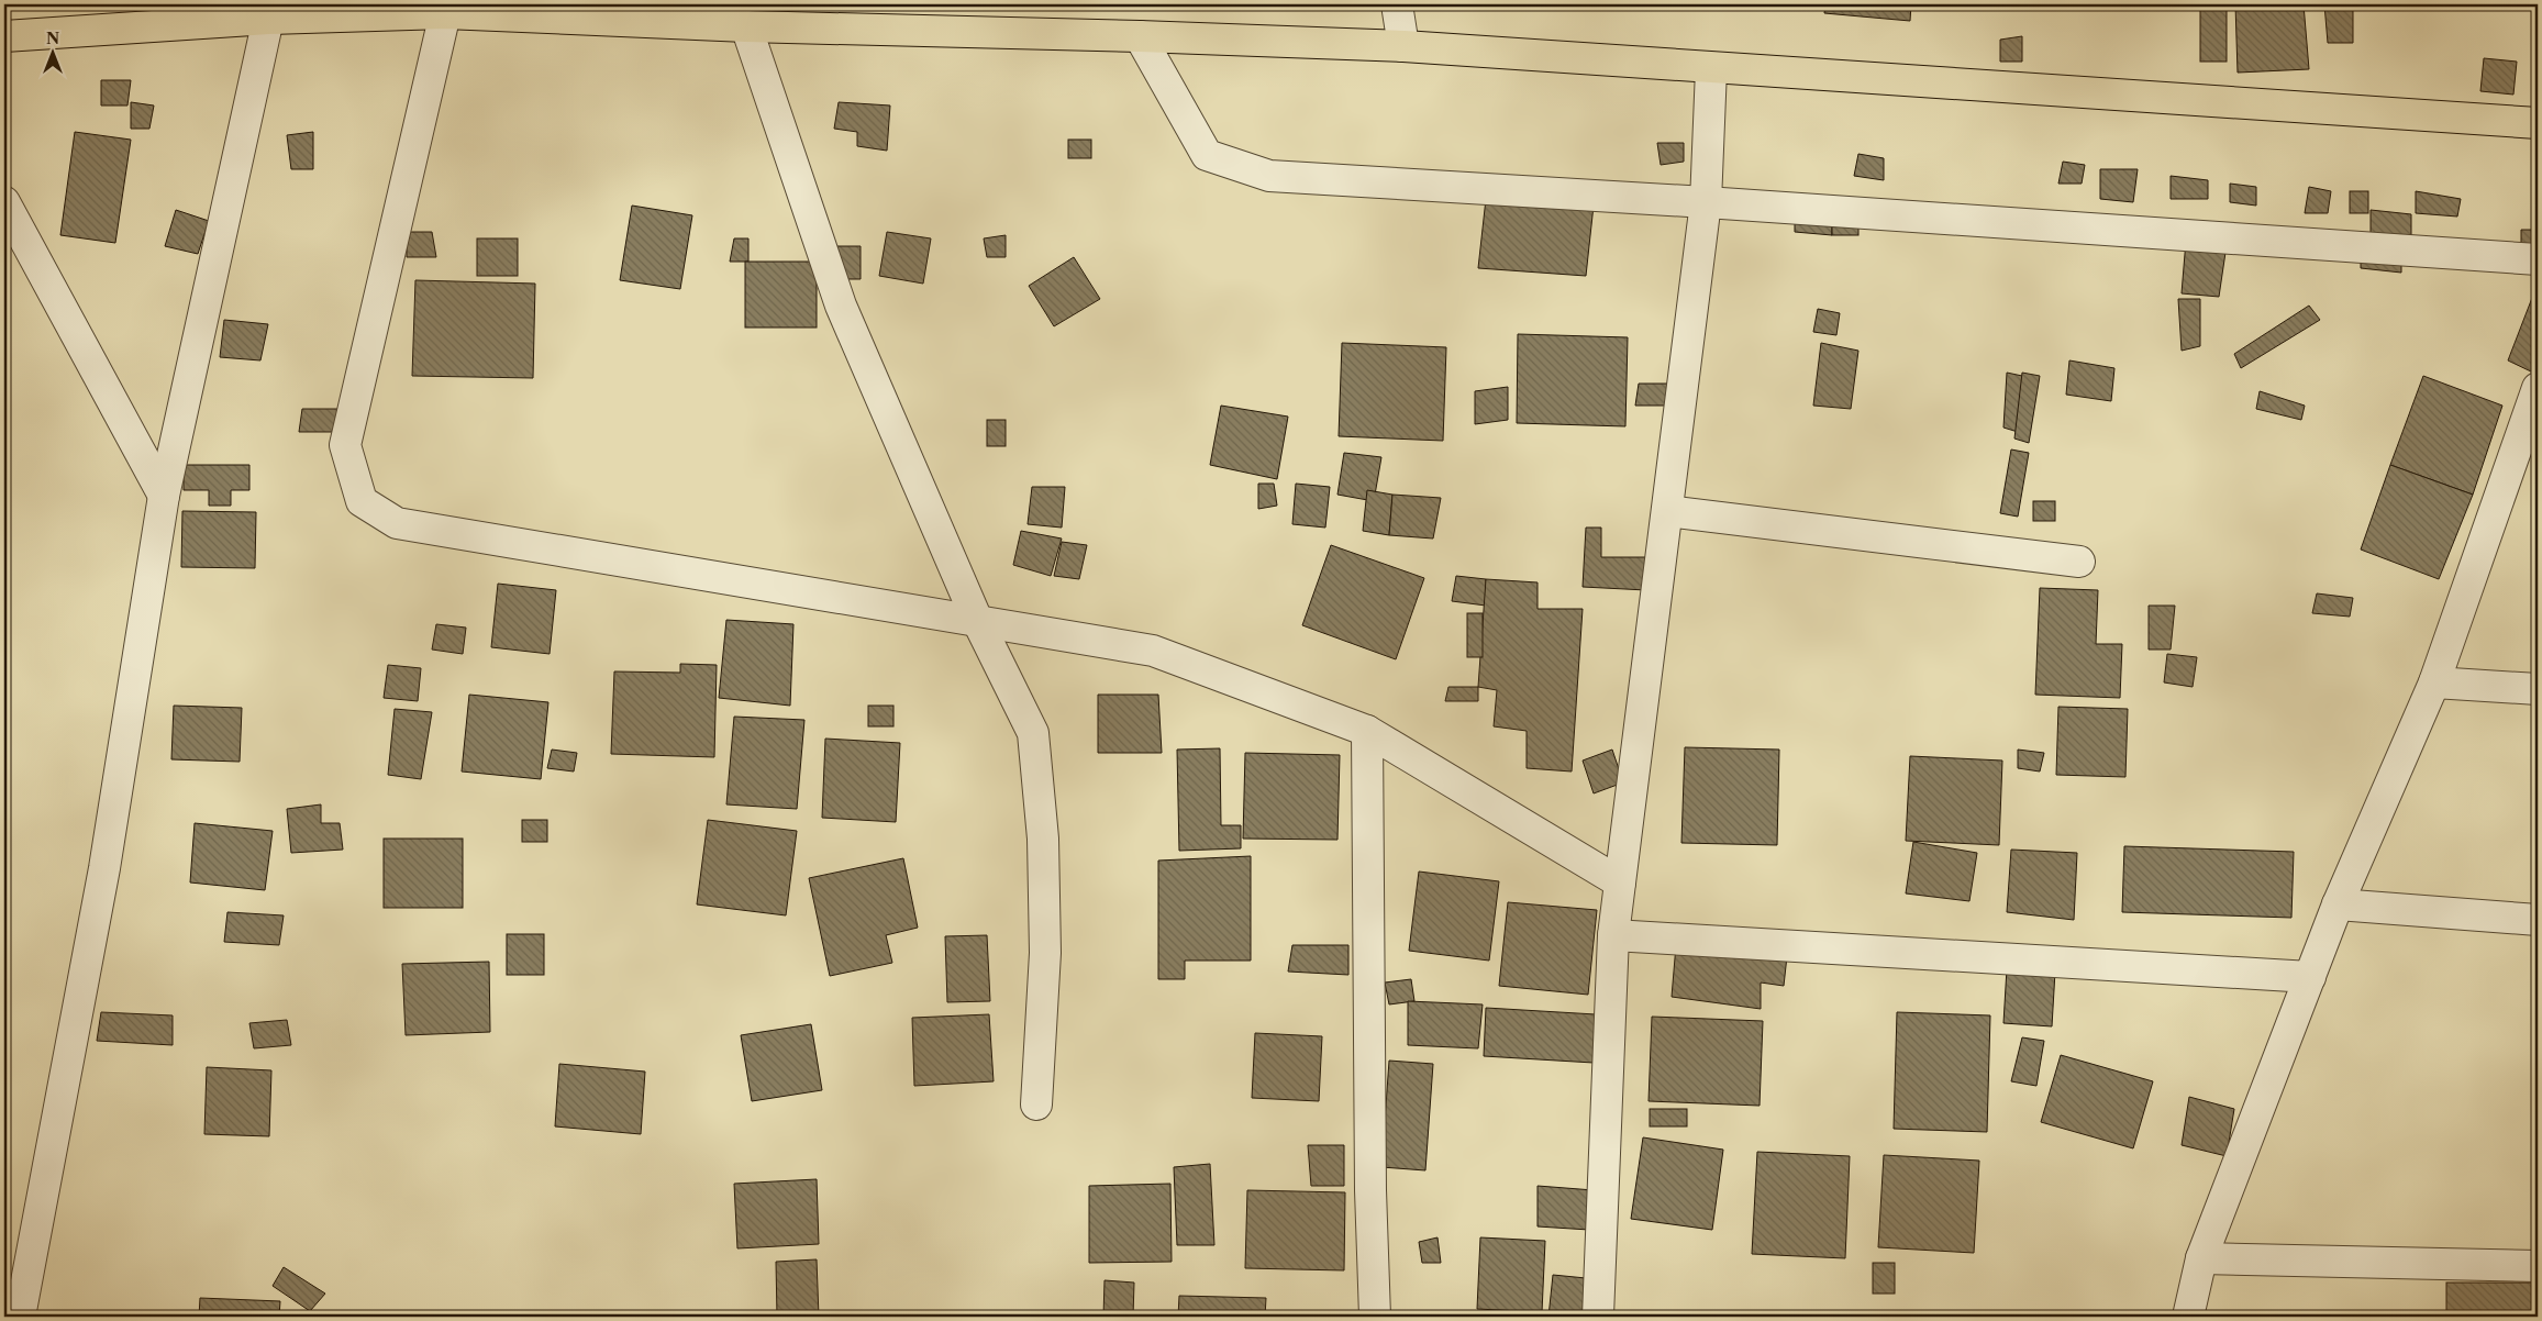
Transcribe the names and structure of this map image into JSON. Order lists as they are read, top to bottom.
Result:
{
  "north": "top"
}
